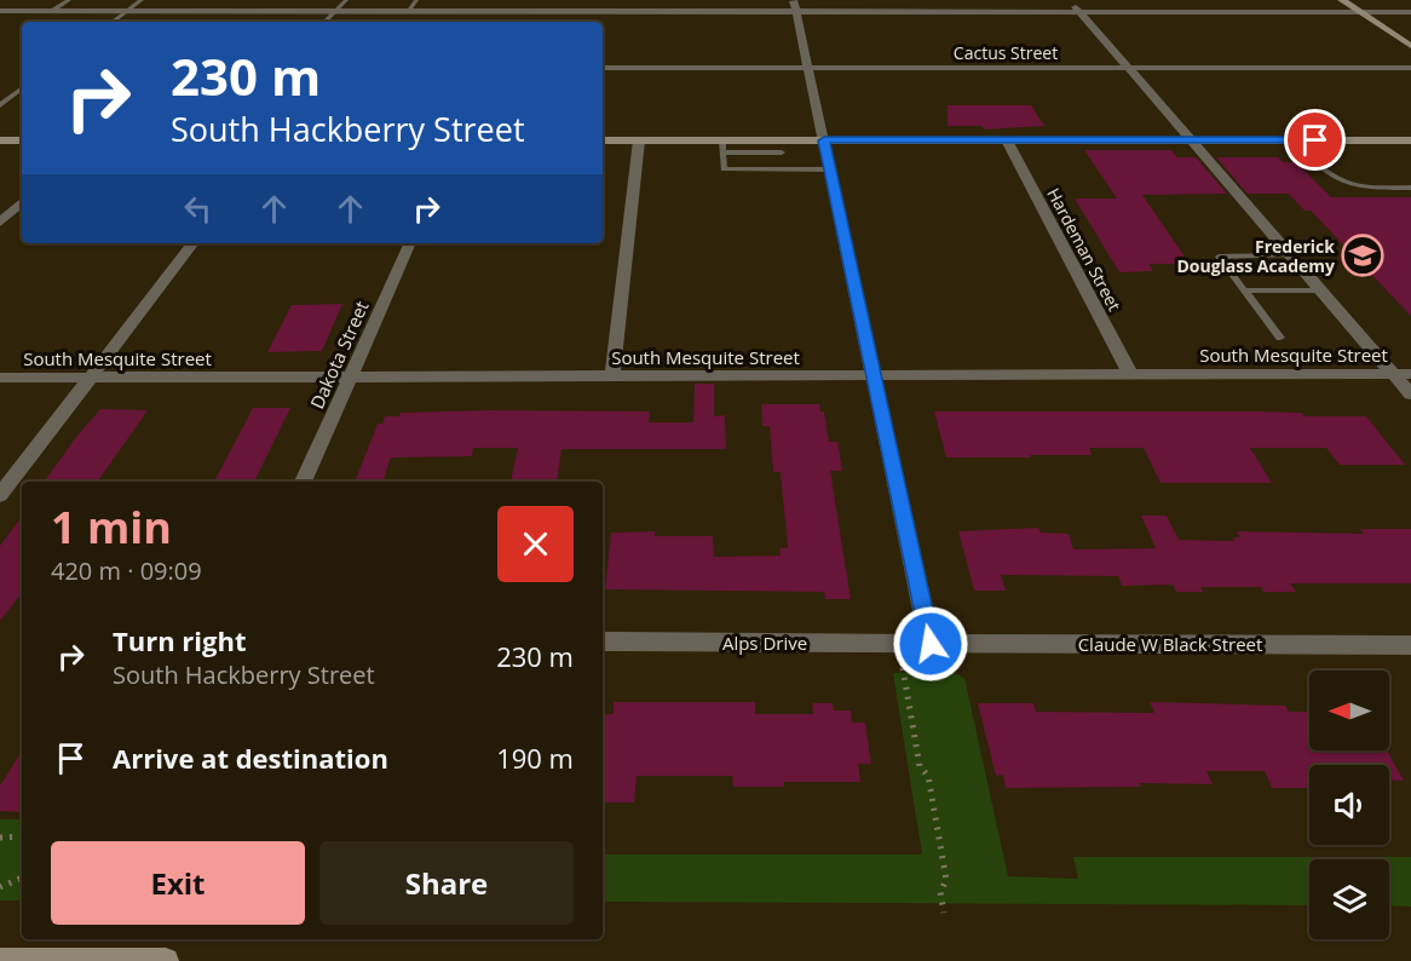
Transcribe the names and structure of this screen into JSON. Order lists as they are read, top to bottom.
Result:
{
  "streets": {
    "street": [
      "Cactus Street",
      "Hardeman Street",
      "Dakota Street",
      "South Mesquite Street",
      "Alps Drive",
      "Claude W Black Street"
    ]
  },
  "crossings": [
    ["Hardeman Street", "South Mesquite Street"],
    ["Dakota Street", "South Mesquite Street"],
    ["Alps Drive", "Claude W Black Street"]
  ],
  "places": {
    "school or university": ["Frederick Douglass Academy"]
  },
  "north": "left",
  "page": {
    "turn": ["230 m", "South Hackberry Street"],
    "heading": ["1 min", "420 m · 09:09"],
    "list": [
      {
        "name": "Turn right",
        "note": "South Hackberry Street",
        "value": "230 m"
      },
      {
        "name": "Arrive at destination",
        "value": "190 m"
      }
    ],
    "buttons": ["Exit", "Share"]
  }
}
